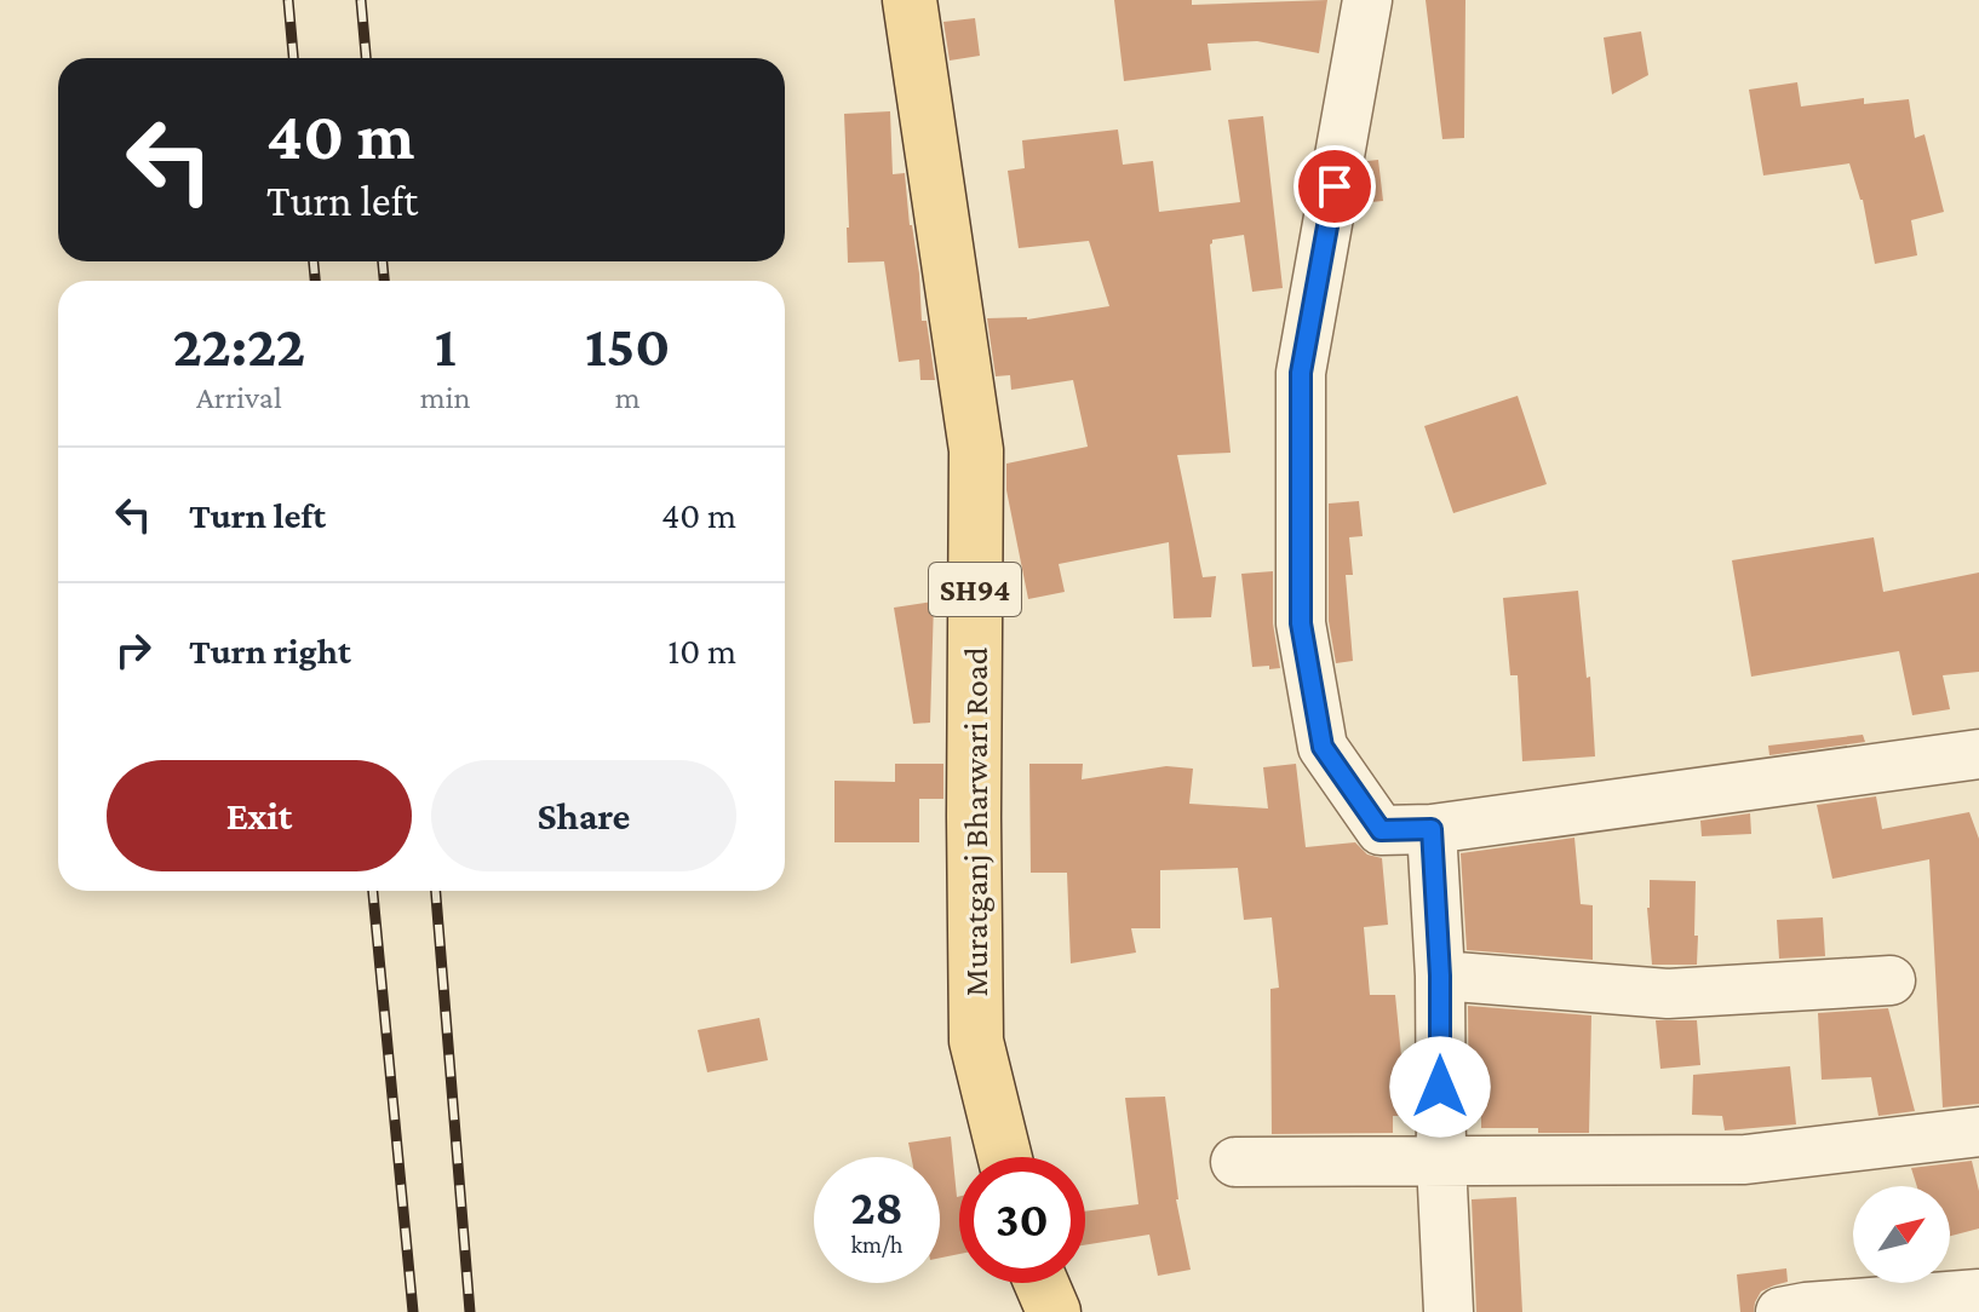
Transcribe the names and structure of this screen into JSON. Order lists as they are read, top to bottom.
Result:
{
  "streets": {
    "main road": ["SH94", "Muratganj Bharwari Road"]
  },
  "north": "top right",
  "page": {
    "turn": ["40 m", "Turn left"],
    "eta": [
      "22:22",
      "Arrival",
      "1",
      "min",
      "150",
      "m"
    ],
    "list": [
      {
        "name": "Turn left",
        "value": "40 m"
      },
      {
        "name": "Turn right",
        "value": "10 m"
      }
    ],
    "buttons": ["Exit", "Share"],
    "speed": "28 km/h",
    "limit": "30"
  }
}
